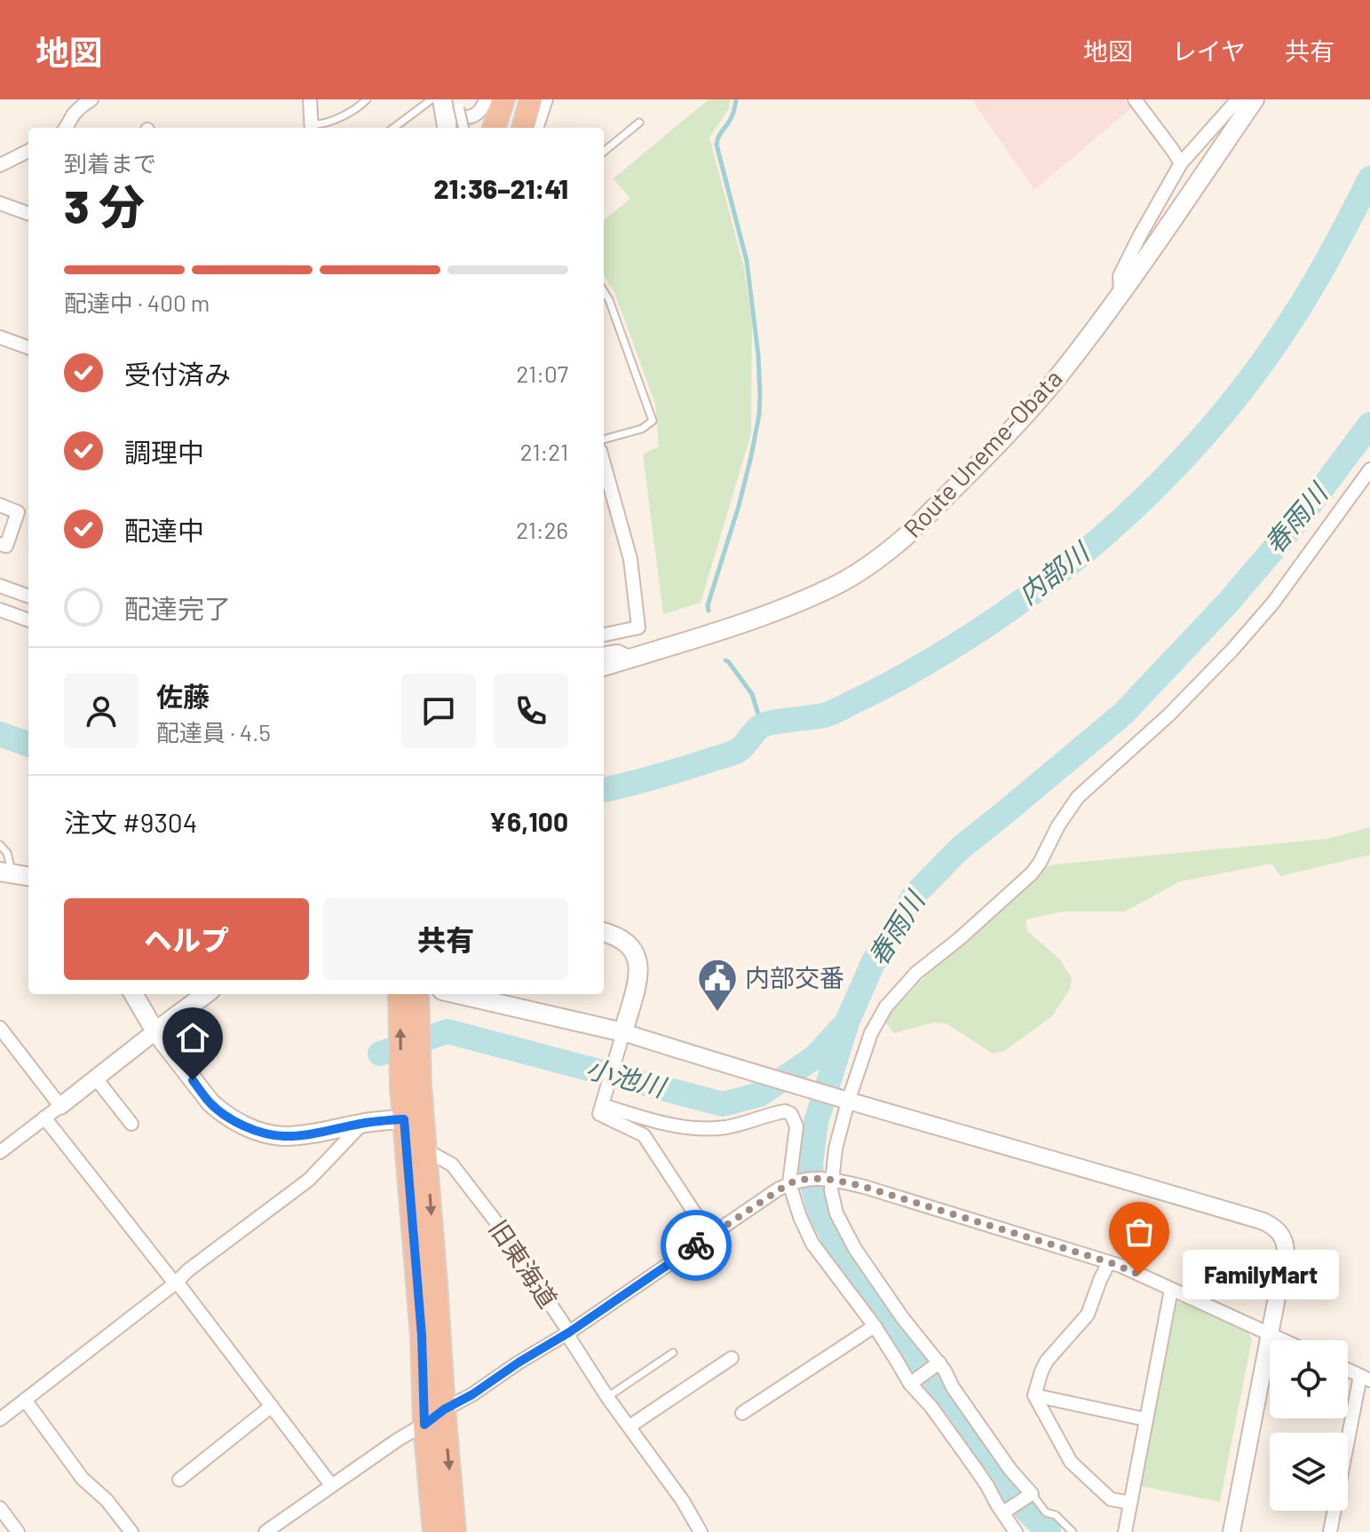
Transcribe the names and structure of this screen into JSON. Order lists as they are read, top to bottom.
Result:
{
  "streets": {
    "main road": ["Route Uneme-Obata"],
    "street": ["旧東海道"]
  },
  "water": ["春雨川", "内部川", "小池川"],
  "places": {
    "public building": ["内部交番"],
    "other": ["FamilyMart"]
  },
  "page": {
    "header": "地図",
    "nav": ["地図", "レイヤ", "共有"],
    "heading": ["3 分", "到着まで", "21:36–21:41"],
    "panel": [
      "佐藤",
      "配達員 · 4.5",
      "注文 #9304",
      "¥6,100"
    ],
    "bar": "配達中 · 400 m",
    "list": [
      ["受付済み", "21:07"],
      ["調理中", "21:21"],
      ["配達中", "21:26"],
      "配達完了"
    ],
    "buttons": ["ヘルプ", "共有"],
    "bubble": "FamilyMart"
  }
}
